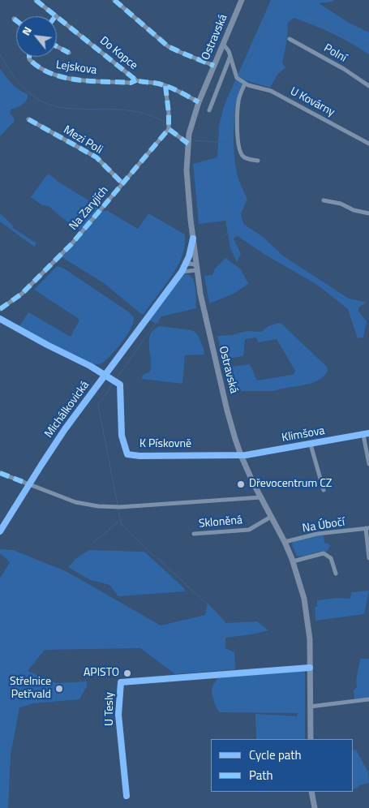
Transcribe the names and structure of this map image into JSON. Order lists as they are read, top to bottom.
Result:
{
  "streets": {
    "main road": ["Ostravská"],
    "street": [
      "Do Kopce",
      "Polní",
      "Lejskova",
      "U Kovárny",
      "Mezi Poli",
      "Na Zaryjích",
      "Michálkovická",
      "Klimšova",
      "K Pískovně",
      "Skloněná",
      "Na Úbočí",
      "U Tesly"
    ]
  },
  "crossings": [
    ["Ostravská", "Do Kopce"],
    ["Ostravská", "Michálkovická"],
    ["Ostravská", "Klimšova"],
    ["Ostravská", "K Pískovně"],
    ["Ostravská", "Skloněná"],
    ["Ostravská", "Na Úbočí"],
    ["Ostravská", "U Tesly"],
    ["Do Kopce", "Lejskova"],
    ["Mezi Poli", "Na Zaryjích"],
    ["Michálkovická", "K Pískovně"],
    ["Klimšova", "K Pískovně"]
  ],
  "places": ["Dřevocentrum CZ", "APISTO", "Střelnice Petřvald"],
  "legend": ["Cycle path", "Path"],
  "north": "top left"
}
